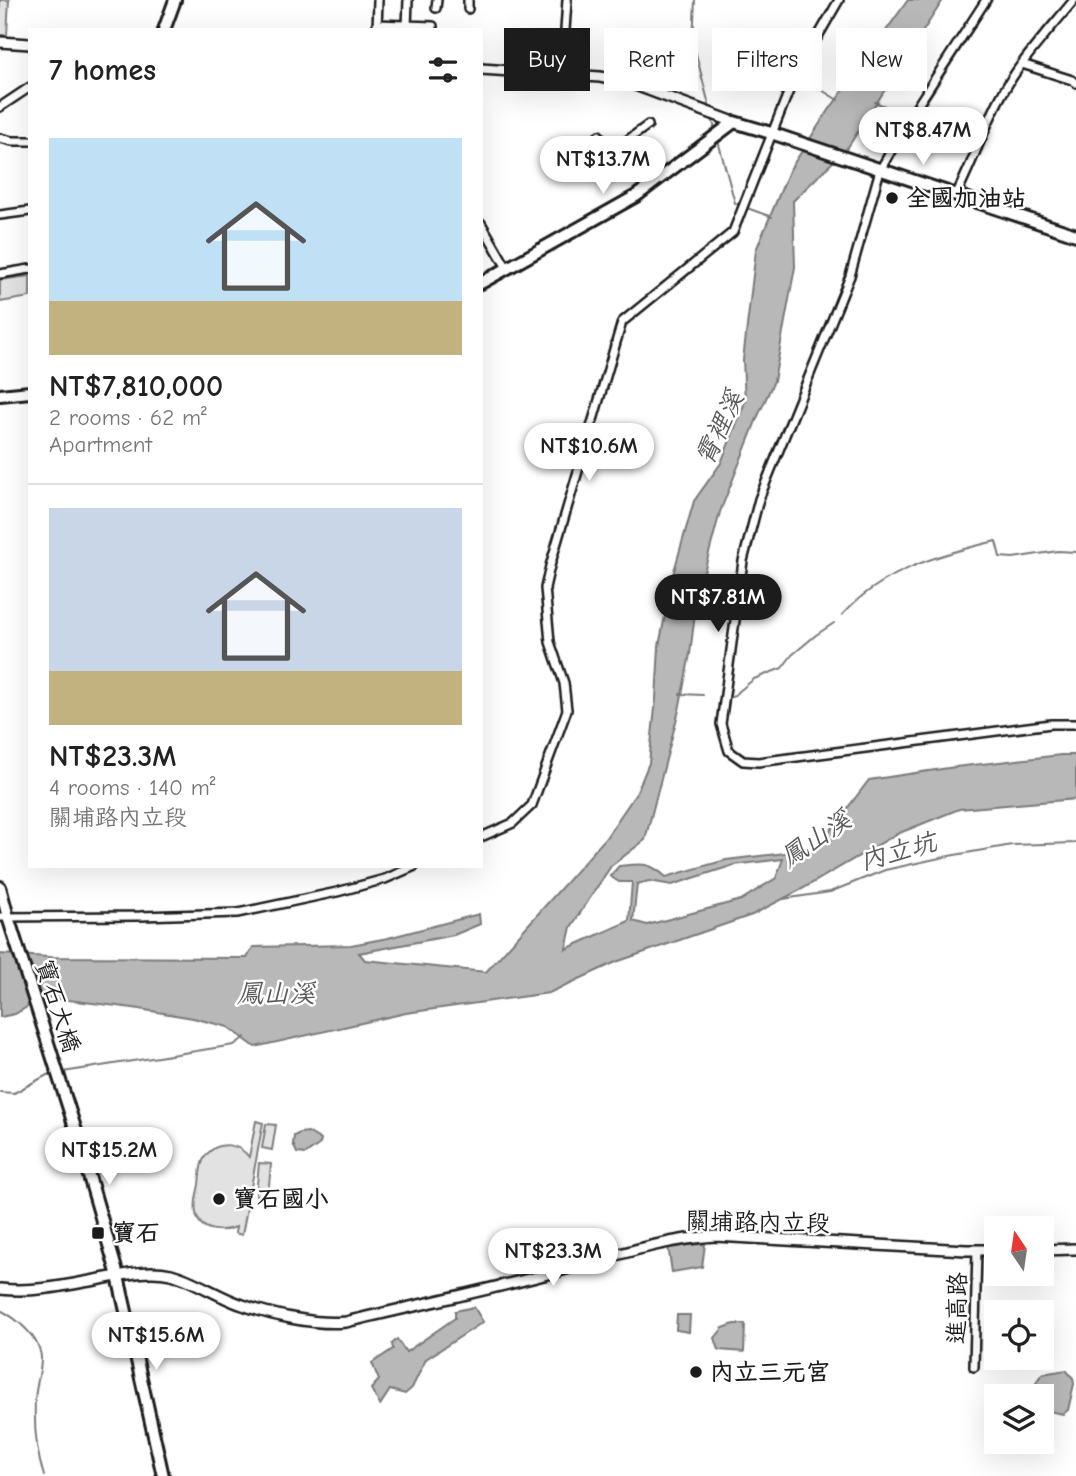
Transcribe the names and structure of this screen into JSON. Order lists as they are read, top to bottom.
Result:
{
  "streets": {
    "main road": ["寶石大橋"],
    "street": ["關埔路內立段", "進高路"]
  },
  "crossings": [
    ["寶石大橋", "關埔路內立段"],
    ["關埔路內立段", "進高路"]
  ],
  "water": ["霄裡溪", "鳳山溪", "內立坑"],
  "places": {
    "other": ["全國加油站", "寶石國小", "內立三元宮"],
    "transit": ["寶石"]
  },
  "north": "top",
  "page": {
    "chip": [
      "Buy",
      "Rent",
      "Filters",
      "New"
    ],
    "heading": "7 homes",
    "price": [
      "NT$8.47M",
      "NT$13.7M",
      "NT$10.6M",
      "NT$7.81M",
      "NT$15.2M",
      "NT$23.3M",
      "NT$15.6M"
    ],
    "list": [
      {
        "name": "NT$7,810,000",
        "note": "2 rooms · 62 m² · Apartment"
      },
      {
        "name": "NT$23.3M",
        "note": "4 rooms · 140 m² · 關埔路內立段"
      }
    ]
  }
}
